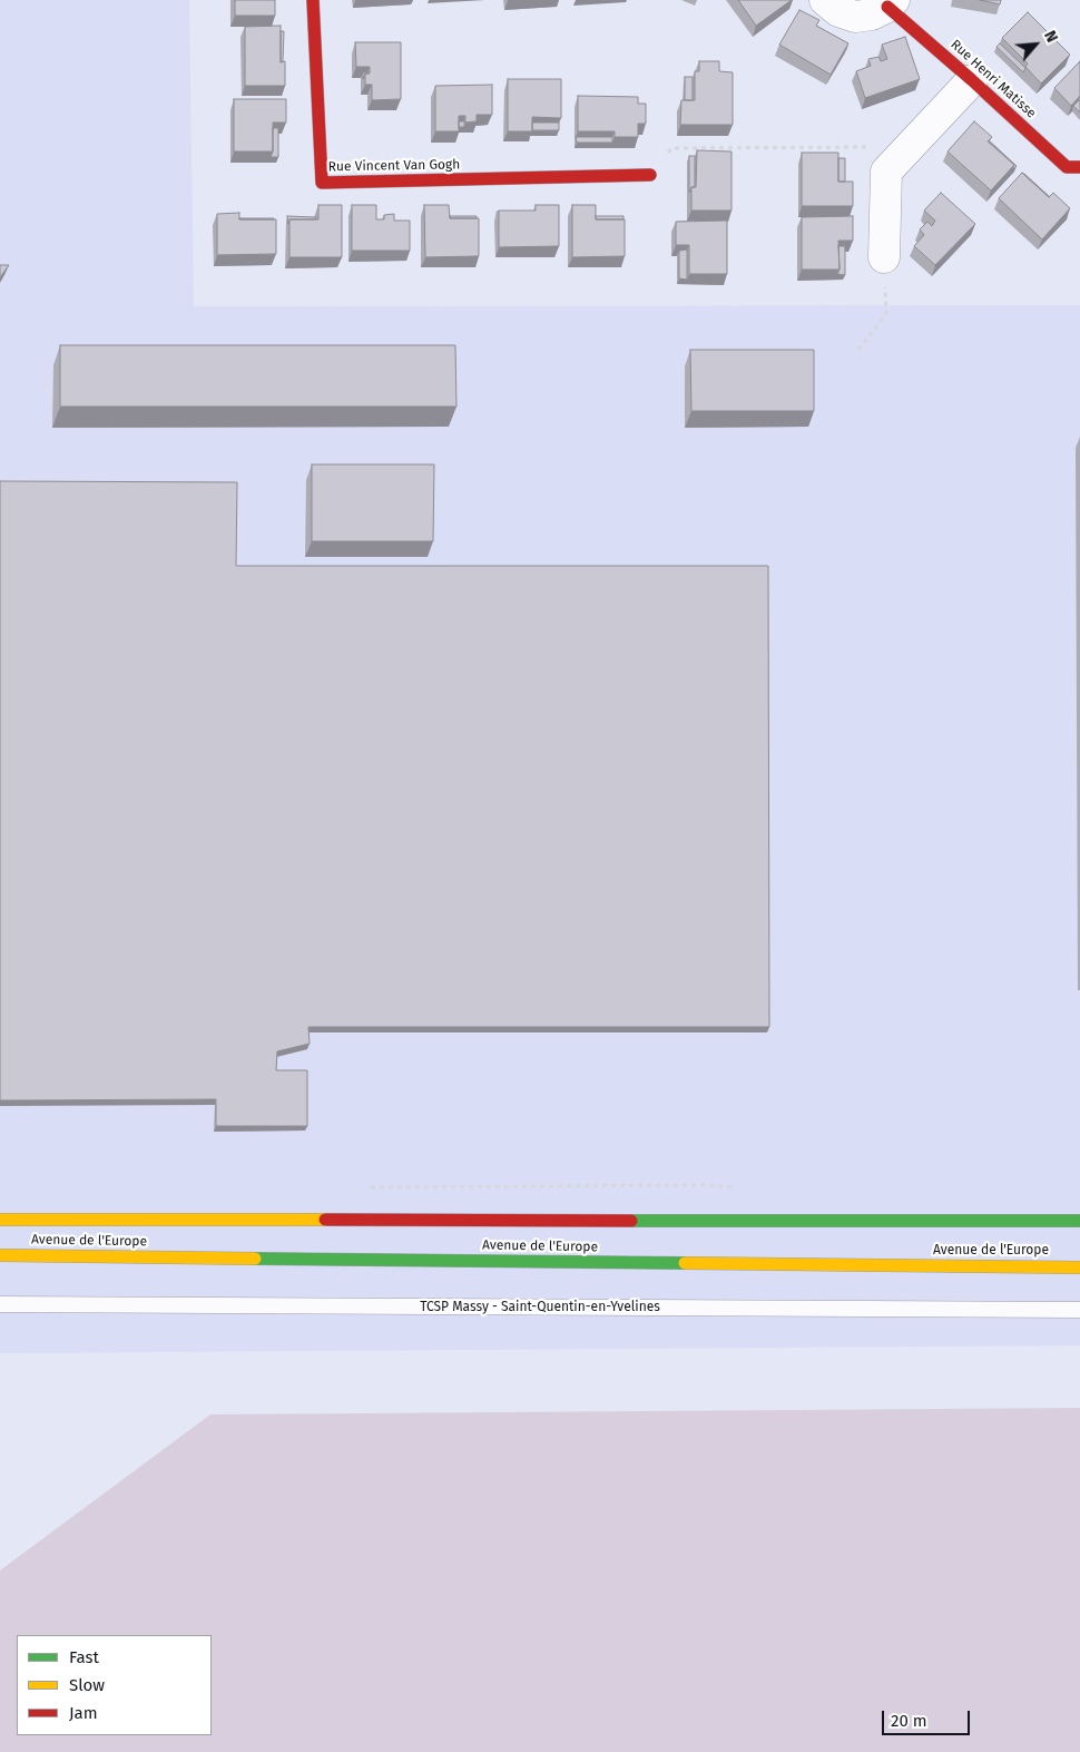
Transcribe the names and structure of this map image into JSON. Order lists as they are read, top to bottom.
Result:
{
  "streets": {
    "main road": ["Rue Henri Matisse", "Rue Vincent Van Gogh", "Avenue de l'Europe"],
    "lane": ["TCSP Massy - Saint-Quentin-en-Yvelines"]
  },
  "legend": ["Fast", "Slow", "Jam"],
  "scale_bar": "20 m",
  "north": "top right"
}
